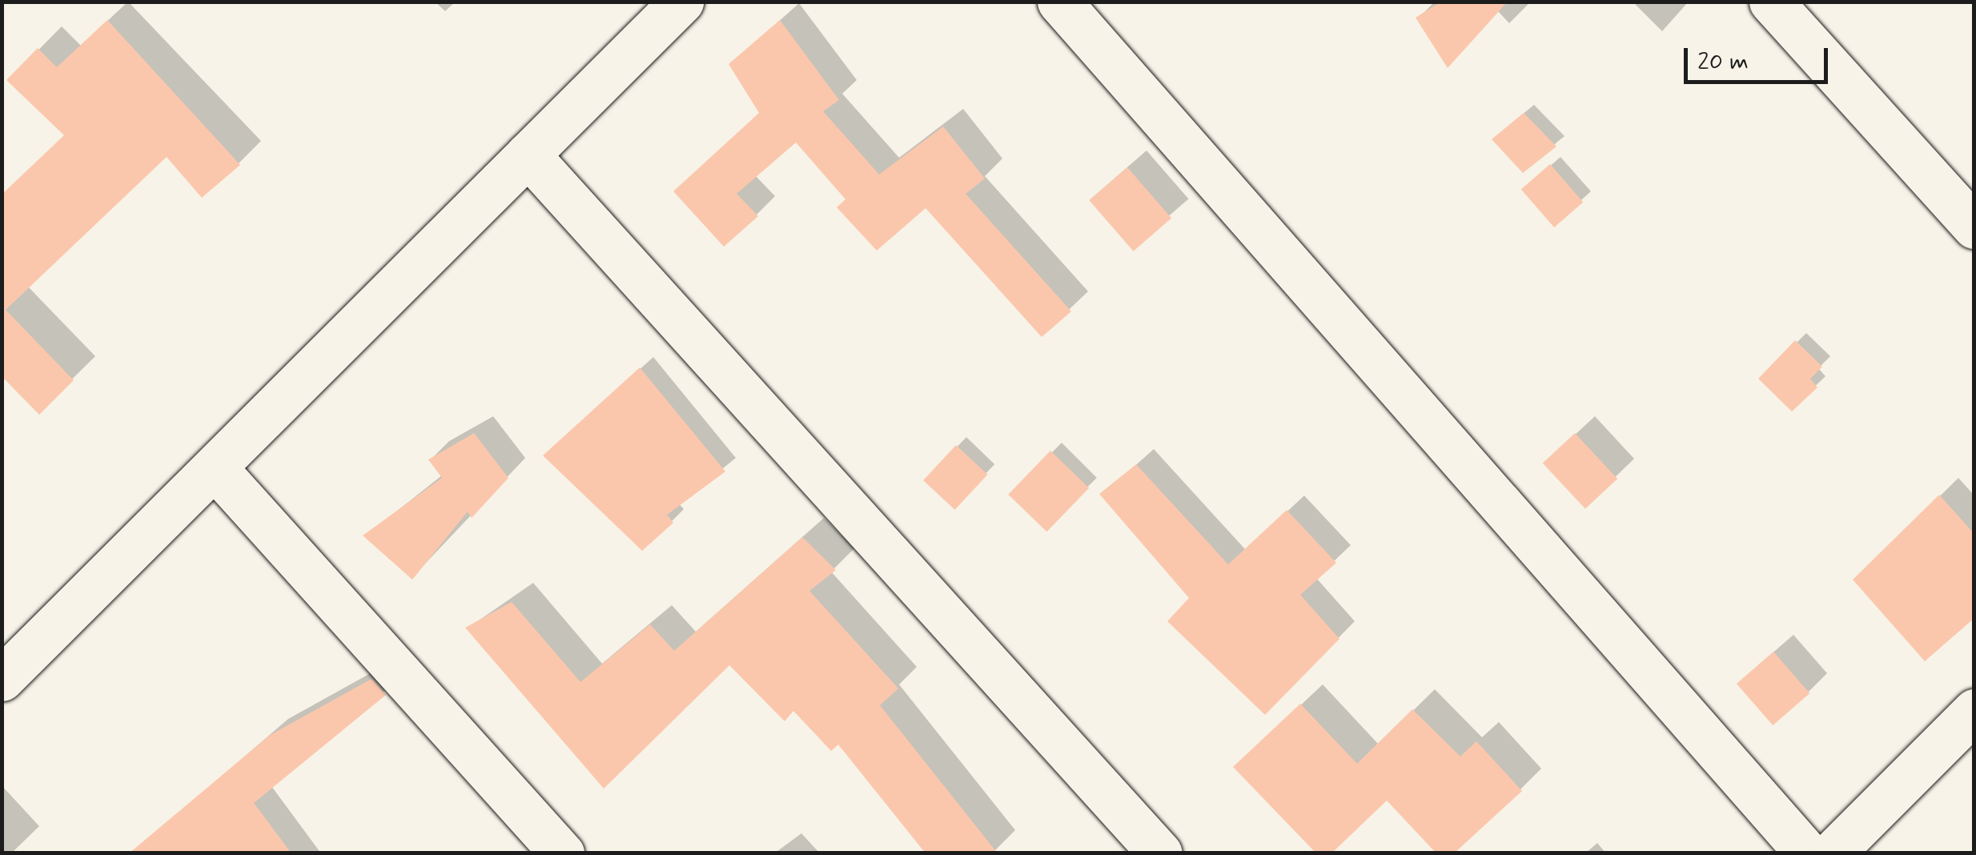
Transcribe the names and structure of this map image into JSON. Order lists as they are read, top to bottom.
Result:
{
  "scale_bar": "20 m"
}
